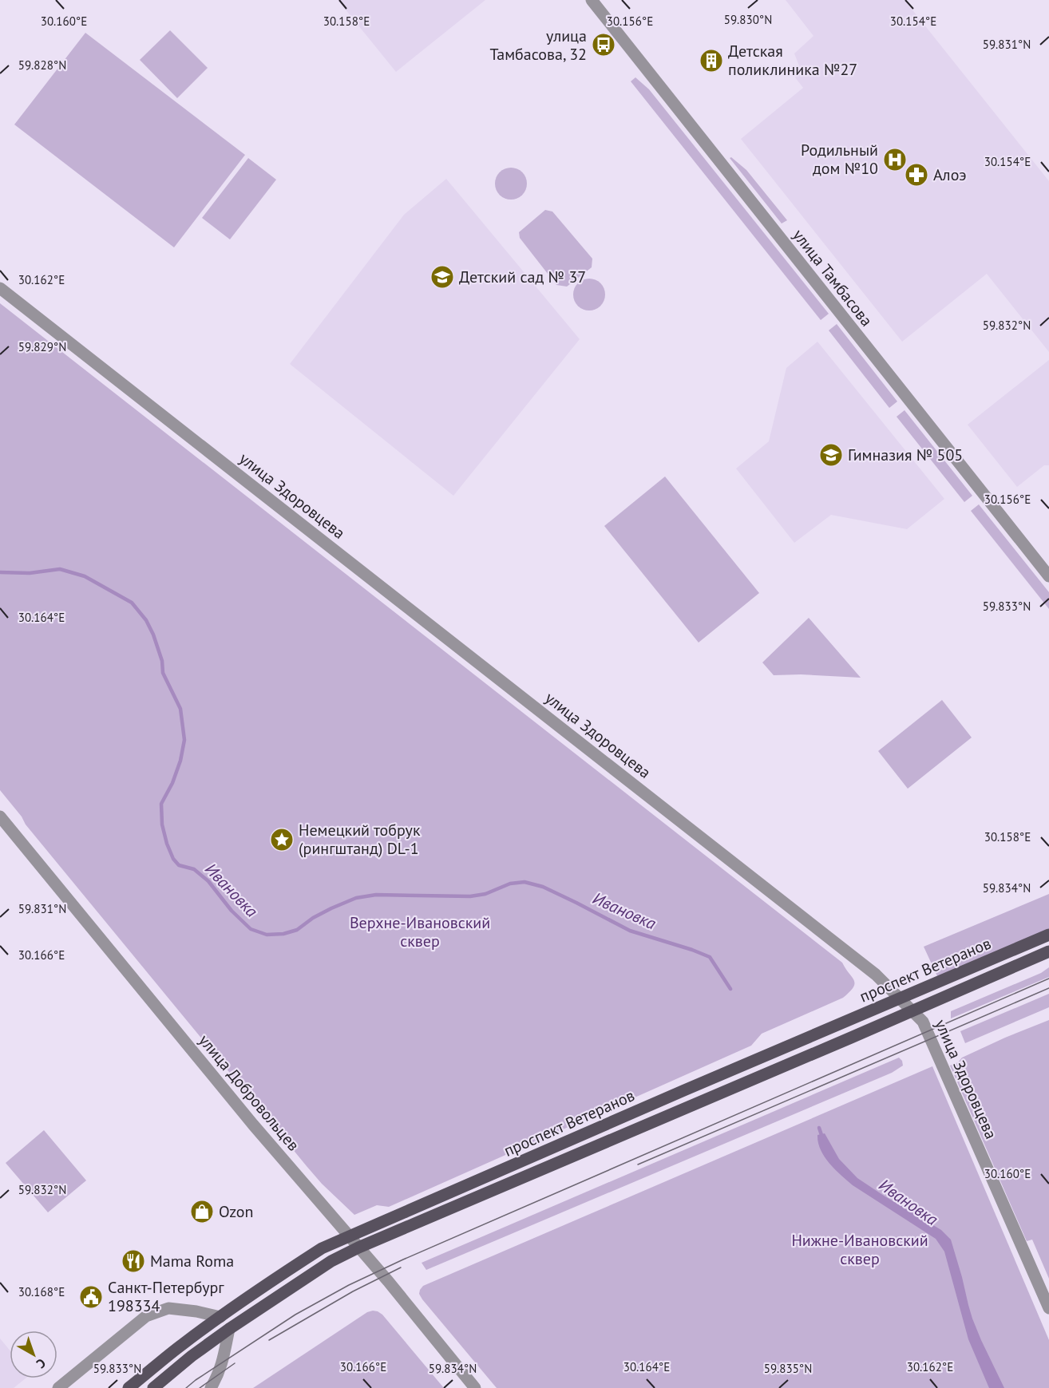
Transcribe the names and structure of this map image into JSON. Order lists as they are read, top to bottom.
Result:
{
  "streets": {
    "main road": ["проспект Ветеранов"],
    "street": ["улица Тамбасова", "улица Здоровцева", "улица Добровольцев"]
  },
  "crossings": [
    ["улица Здоровцева", "проспект Ветеранов"],
    ["проспект Ветеранов", "улица Добровольцев"]
  ],
  "water": ["Ивановка"],
  "parks": ["Верхне-Ивановский сквер", "Нижне-Ивановский сквер"],
  "places": {
    "bus stop": ["улица Тамбасова, 32"],
    "building": ["Детская поликлиника №27"],
    "hospital": ["Родильный дом №10"],
    "pharmacy": ["Алоэ"],
    "school or university": ["Детский сад № 37", "Гимназия № 505"],
    "place": ["Немецкий тобрук (рингштанд) DL-1"],
    "shop": ["Ozon"],
    "restaurant": ["Mama Roma"],
    "public building": ["Санкт-Петербург 198334"]
  },
  "north": "bottom right",
  "coordinates": [
    "59.830°N",
    "30.160°E",
    "30.158°E",
    "30.156°E",
    "30.154°E",
    "59.831°N",
    "59.828°N",
    "30.162°E",
    "59.832°N",
    "59.829°N",
    "59.833°N",
    "30.164°E",
    "59.834°N",
    "30.166°E",
    "30.168°E",
    "59.835°N"
  ]
}
